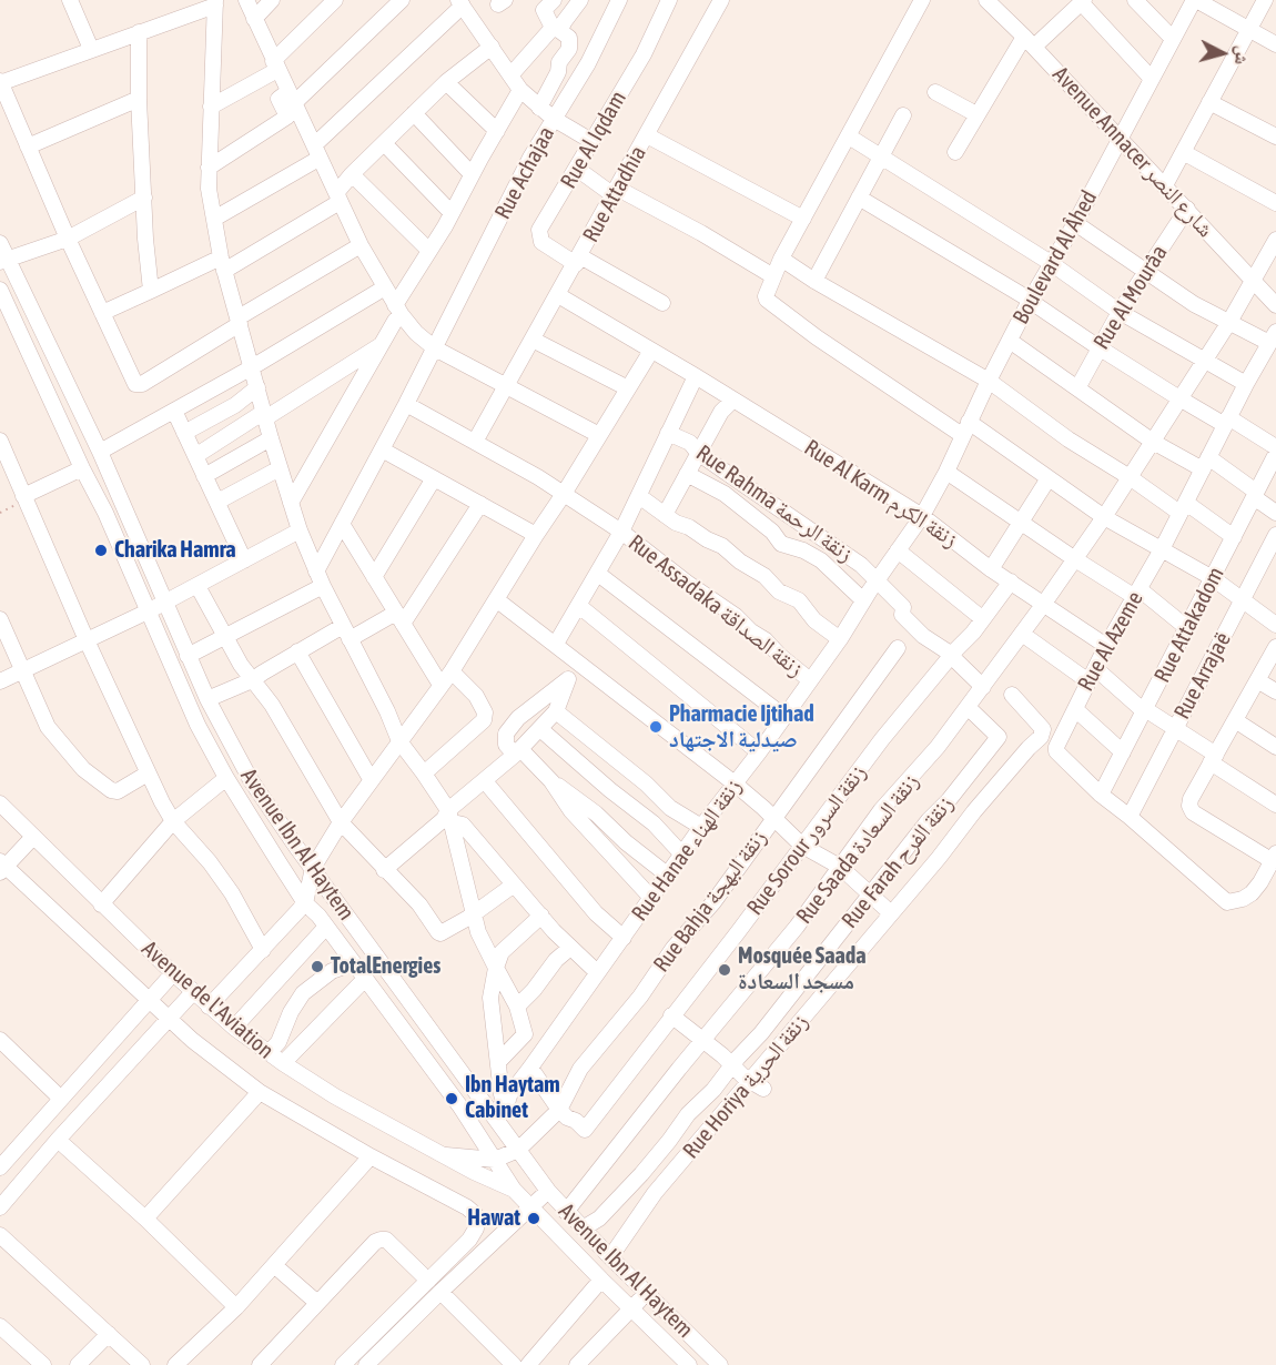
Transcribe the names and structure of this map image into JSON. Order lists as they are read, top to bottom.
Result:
{
  "streets": {
    "street": [
      "Rue Al Iqdam",
      "Avenue Annacer شارع النصر",
      "Rue Achajaa",
      "Rue Attadhia",
      "Boulevard Al Âhed",
      "Rue Al Mourâa",
      "Rue Al Karm زنقة الكرم",
      "Rue Rahma زنقة الرحمة",
      "Rue Assadaka زنقة الصداقة",
      "Rue Attakadom",
      "Rue Al Azeme",
      "Rue Arrajaë",
      "Rue Sorour زنقة السرور",
      "Avenue Ibn Al Haytem",
      "Rue Saada زنقة السعادة",
      "Rue Hanae زنقة الهناء",
      "Rue Farah زنقة الفرح",
      "Rue Bahja زنقة البهجة",
      "Avenue de l'Aviation",
      "Rue Horiya زنقة الحرية"
    ]
  },
  "crossings": [
    ["Rue Al Iqdam", "Rue Attadhia"],
    ["Avenue Annacer شارع النصر", "Boulevard Al Âhed"],
    ["Avenue Annacer شارع النصر", "Rue Al Mourâa"],
    ["Avenue Annacer شارع النصر", "Rue Saada زنقة السعادة"],
    ["Rue Achajaa", "Rue Assadaka زنقة الصداقة"],
    ["Rue Attadhia", "Rue Al Karm زنقة الكرم"],
    ["Rue Attadhia", "Rue Assadaka زنقة الصداقة"],
    ["Boulevard Al Âhed", "Rue Al Karm زنقة الكرم"],
    ["Boulevard Al Âhed", "Rue Hanae زنقة الهناء"],
    ["Rue Al Karm زنقة الكرم", "Rue Al Azeme"],
    ["Rue Al Karm زنقة الكرم", "Rue Sorour زنقة السرور"],
    ["Rue Al Karm زنقة الكرم", "Rue Saada زنقة السعادة"],
    ["Rue Al Karm زنقة الكرم", "Rue Hanae زنقة الهناء"],
    ["Rue Rahma زنقة الرحمة", "Rue Sorour زنقة السرور"],
    ["Rue Rahma زنقة الرحمة", "Rue Hanae زنقة الهناء"],
    ["Rue Assadaka زنقة الصداقة", "Rue Hanae زنقة الهناء"],
    ["Rue Attakadom", "Rue Al Azeme"],
    ["Rue Al Azeme", "Rue Arrajaë"],
    ["Rue Sorour زنقة السرور", "Rue Hanae زنقة الهناء"],
    ["Rue Sorour زنقة السرور", "Rue Bahja زنقة البهجة"],
    ["Avenue Ibn Al Haytem", "Rue Saada زنقة السعادة"],
    ["Avenue Ibn Al Haytem", "Rue Hanae زنقة الهناء"],
    ["Avenue Ibn Al Haytem", "Rue Farah زنقة الفرح"],
    ["Avenue Ibn Al Haytem", "Rue Bahja زنقة البهجة"],
    ["Avenue Ibn Al Haytem", "Avenue de l'Aviation"],
    ["Avenue Ibn Al Haytem", "Rue Horiya زنقة الحرية"],
    ["Rue Saada زنقة السعادة", "Rue Farah زنقة الفرح"],
    ["Rue Bahja زنقة البهجة", "Avenue de l'Aviation"]
  ],
  "places": [
    "Charika Hamra",
    "Pharmacie Ijtihad صيدلية الاجتهاد",
    "TotalEnergies",
    "Mosquée Saada مسجد السعادة",
    "Ibn Haytam Cabinet",
    "Hawat"
  ],
  "north": "right"
}
